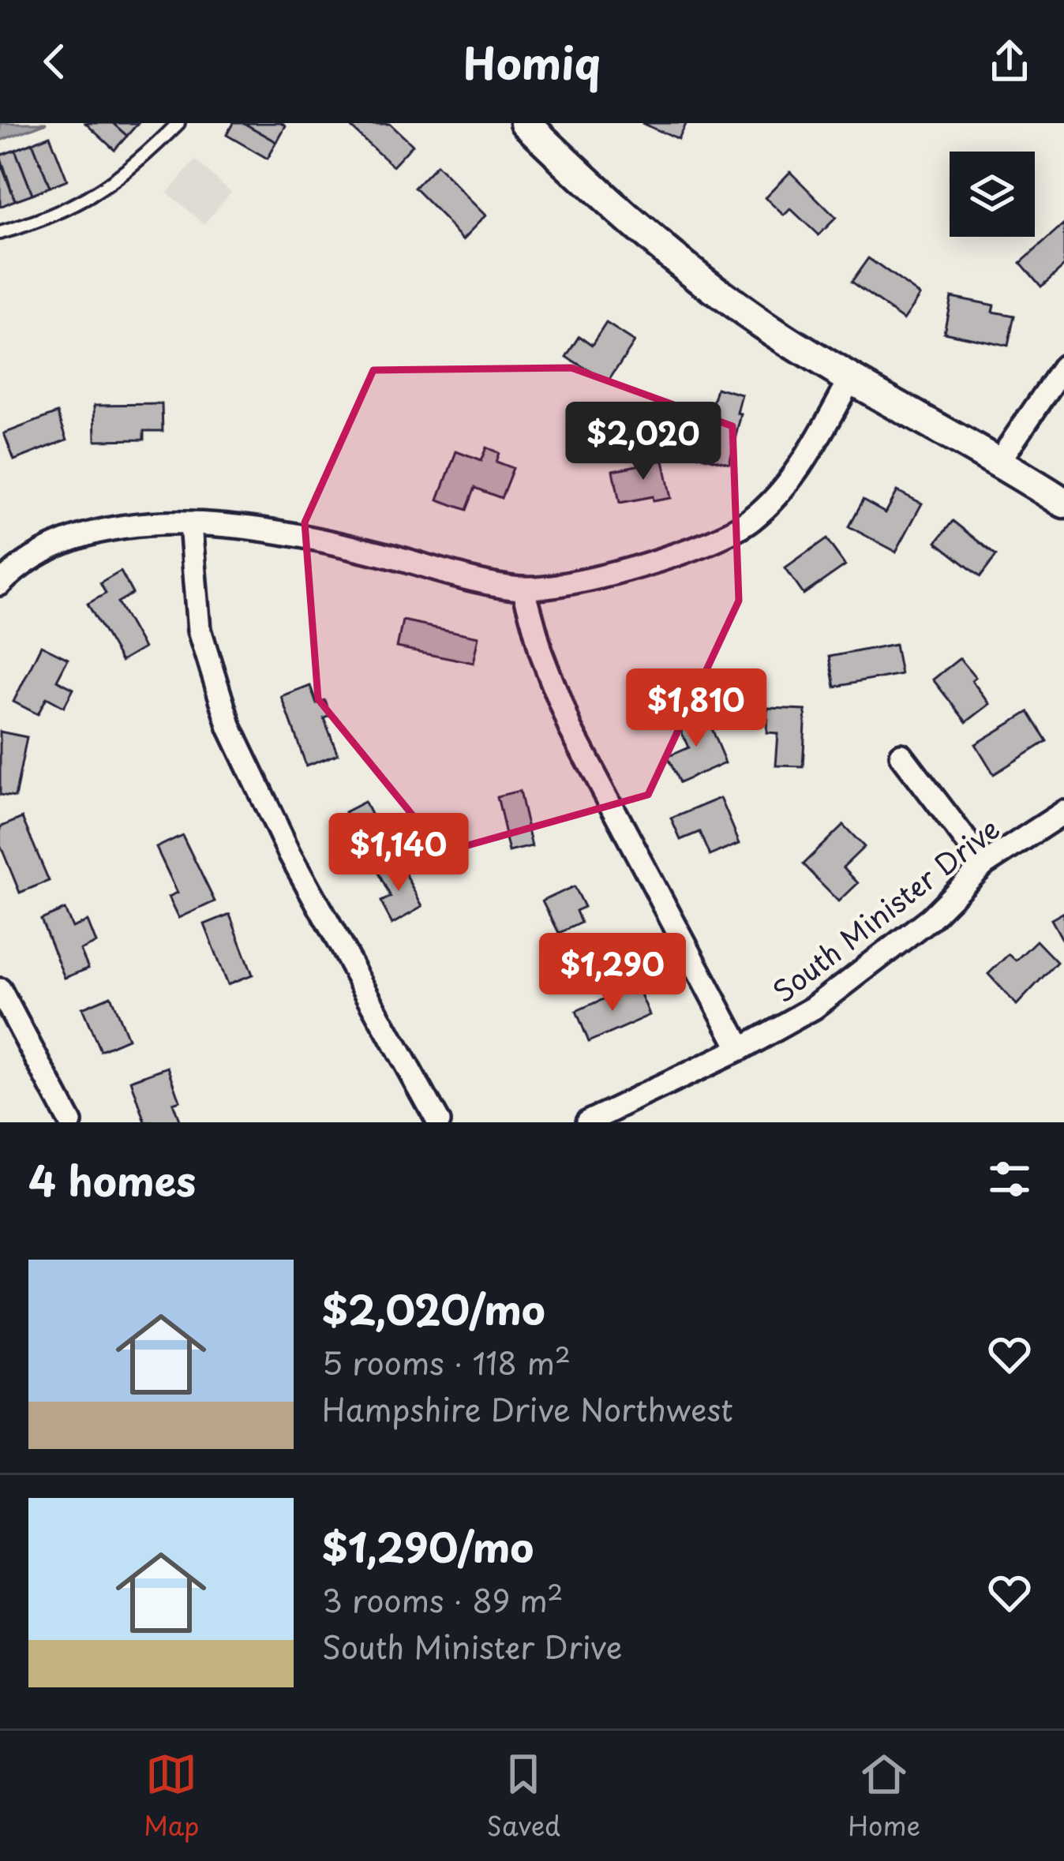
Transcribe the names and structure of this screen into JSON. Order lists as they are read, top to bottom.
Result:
{
  "streets": {
    "street": ["South Minister Drive"]
  },
  "page": {
    "header": "Homiq",
    "price": [
      "$2,020",
      "$1,810",
      "$1,140",
      "$1,290"
    ],
    "heading": "4 homes",
    "list": [
      {
        "name": "$2,020/mo",
        "note": "5 rooms · 118 m² · Hampshire Drive Northwest"
      },
      {
        "name": "$1,290/mo",
        "note": "3 rooms · 89 m² · South Minister Drive"
      }
    ],
    "tabs": ["Map", "Saved", "Home"]
  }
}
